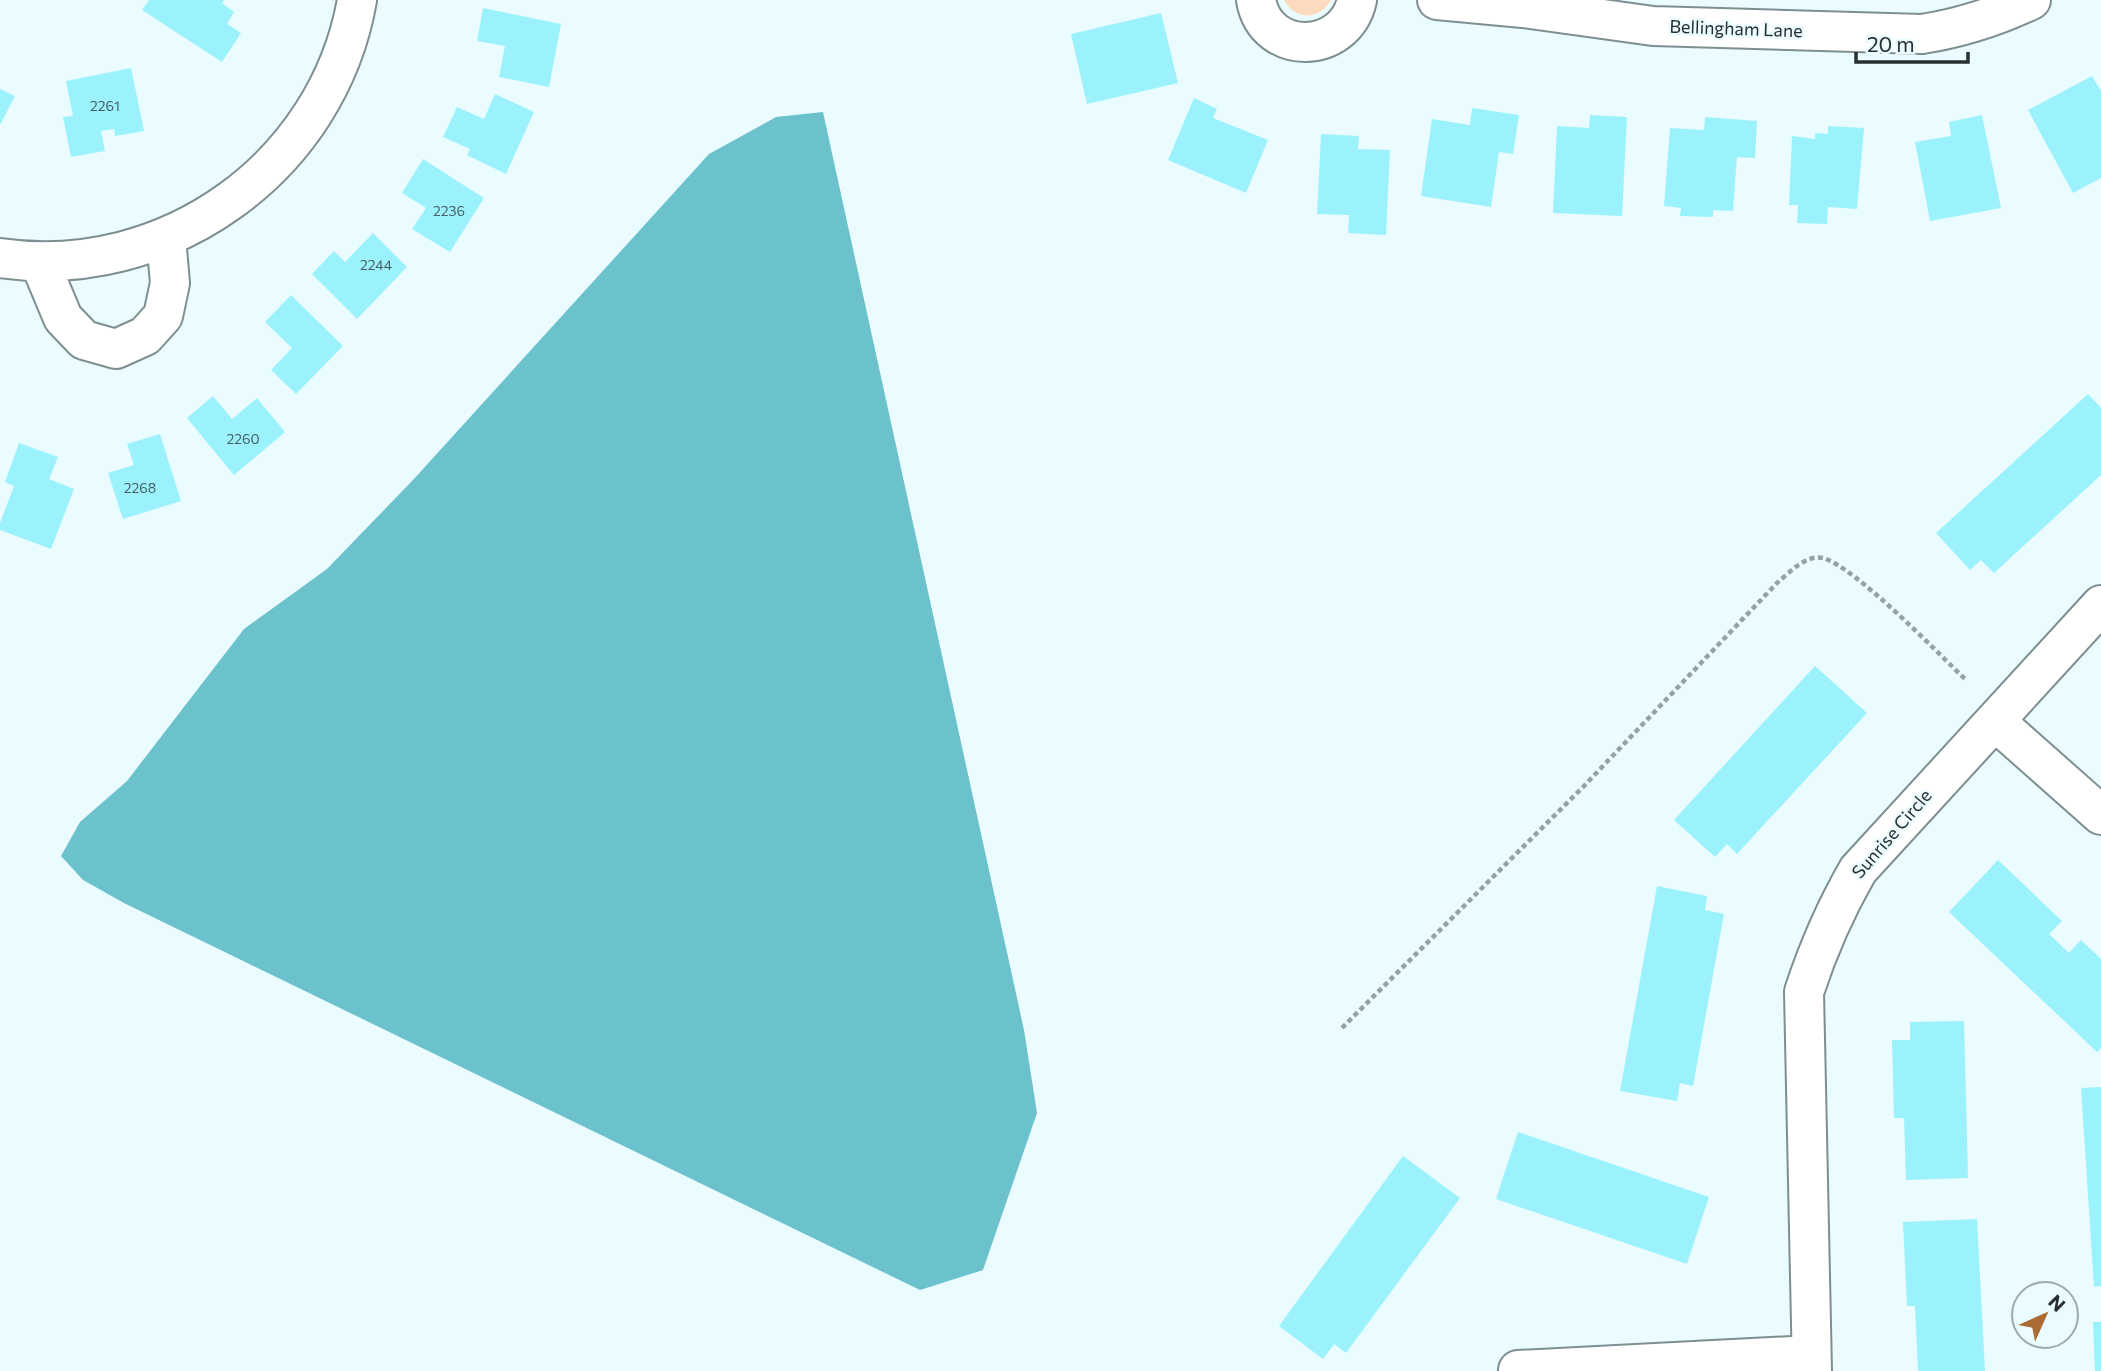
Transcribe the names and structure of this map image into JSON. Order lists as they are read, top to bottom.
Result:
{
  "streets": {
    "street": ["Bellingham Lane", "Sunrise Circle"]
  },
  "house_numbers": [
    "2261",
    "2236",
    "2244",
    "2260",
    "2268"
  ],
  "scale_bar": "20 m",
  "north": "top right"
}
